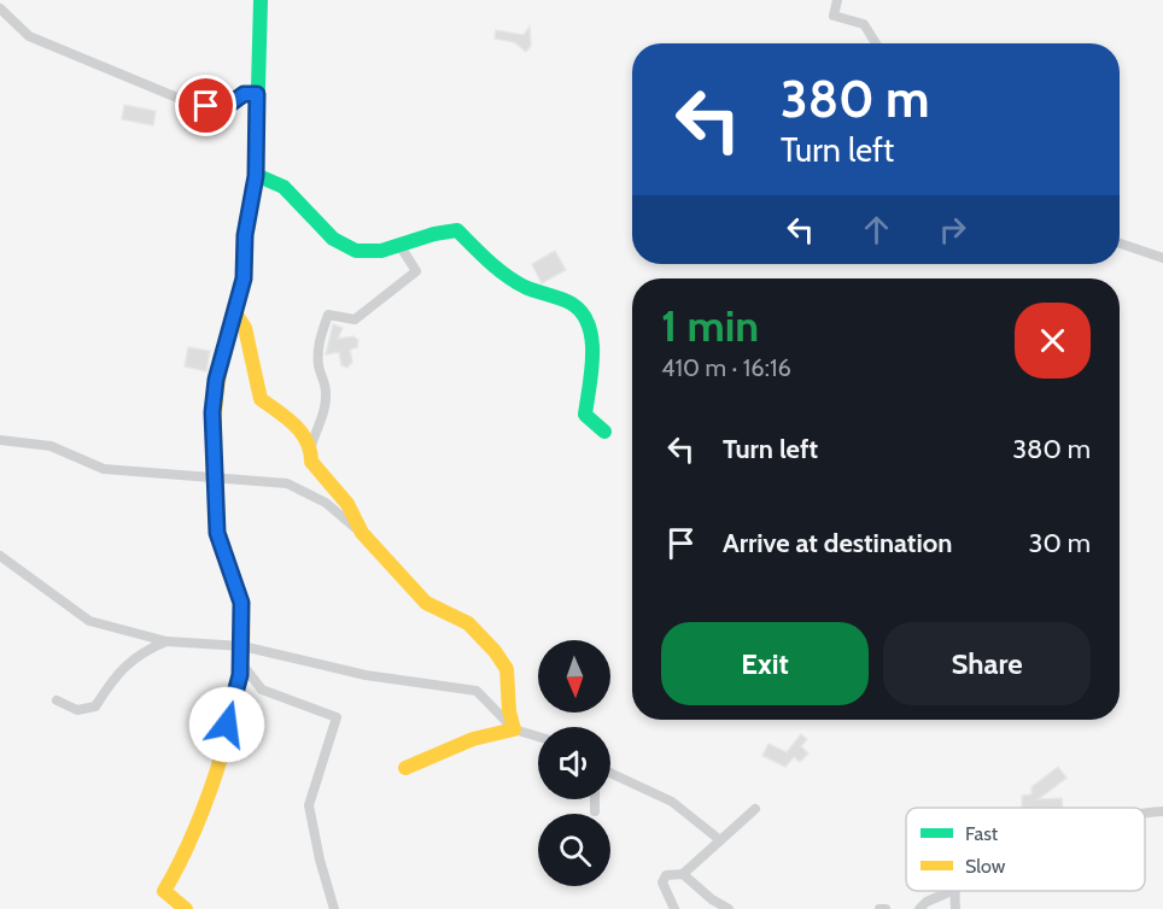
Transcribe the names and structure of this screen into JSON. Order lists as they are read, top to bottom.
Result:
{
  "legend": ["Fast", "Slow"],
  "north": "bottom",
  "page": {
    "turn": ["380 m", "Turn left"],
    "heading": ["1 min", "410 m · 16:16"],
    "list": [
      {
        "name": "Turn left",
        "value": "380 m"
      },
      {
        "name": "Arrive at destination",
        "value": "30 m"
      }
    ],
    "buttons": ["Exit", "Share"]
  }
}
